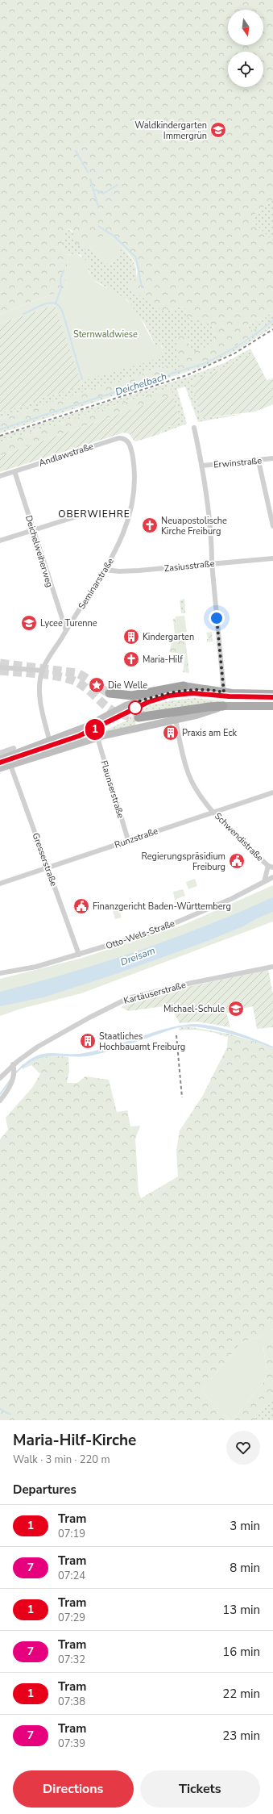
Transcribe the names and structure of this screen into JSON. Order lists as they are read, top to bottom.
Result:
{
  "streets": {
    "street": [
      "Andlawstraße",
      "Erwinstraße",
      "Deichelweiherweg",
      "Zasiusstraße",
      "Seminarstraße",
      "Flaunserstraße",
      "Schwendistraße",
      "Runzstraße",
      "Gresserstraße",
      "Otto-Wels-Straße",
      "Kartäuserstraße"
    ]
  },
  "crossings": [
    ["Andlawstraße", "Deichelweiherweg"],
    ["Andlawstraße", "Seminarstraße"],
    ["Deichelweiherweg", "Seminarstraße"],
    ["Zasiusstraße", "Seminarstraße"],
    ["Flaunserstraße", "Runzstraße"],
    ["Schwendistraße", "Runzstraße"],
    ["Schwendistraße", "Otto-Wels-Straße"],
    ["Runzstraße", "Gresserstraße"],
    ["Gresserstraße", "Otto-Wels-Straße"]
  ],
  "districts": ["OBERWIEHRE"],
  "water": ["Deichelbach", "Dreisam"],
  "parks": ["Sternwaldwiese"],
  "places": {
    "school or university": ["Waldkindergarten Immergrün", "Lycee Turenne", "Michael-Schule"],
    "church": ["Neuapostolische Kirche Freiburg", "Maria-Hilf"],
    "building": ["Kindergarten", "Praxis am Eck", "Staatliches Hochbauamt Freiburg"],
    "place": ["Die Welle"],
    "public building": ["Regierungspräsidium Freiburg", "Finanzgericht Baden-Württemberg"]
  },
  "lines": ["tram line 1"],
  "north": "bottom",
  "page": {
    "on_map": "1",
    "heading": [
      ["Maria-Hilf-Kirche", "Walk · 3 min · 220 m"],
      "Departures"
    ],
    "list": [
      {
        "mark": "1",
        "name": "Tram",
        "note": "07:19",
        "value": "3 min"
      },
      {
        "mark": "7",
        "name": "Tram",
        "note": "07:24",
        "value": "8 min"
      },
      {
        "mark": "1",
        "name": "Tram",
        "note": "07:29",
        "value": "13 min"
      },
      {
        "mark": "7",
        "name": "Tram",
        "note": "07:32",
        "value": "16 min"
      },
      {
        "mark": "1",
        "name": "Tram",
        "note": "07:38",
        "value": "22 min"
      },
      {
        "mark": "7",
        "name": "Tram",
        "note": "07:39",
        "value": "23 min"
      }
    ],
    "buttons": ["Directions", "Tickets"]
  }
}
